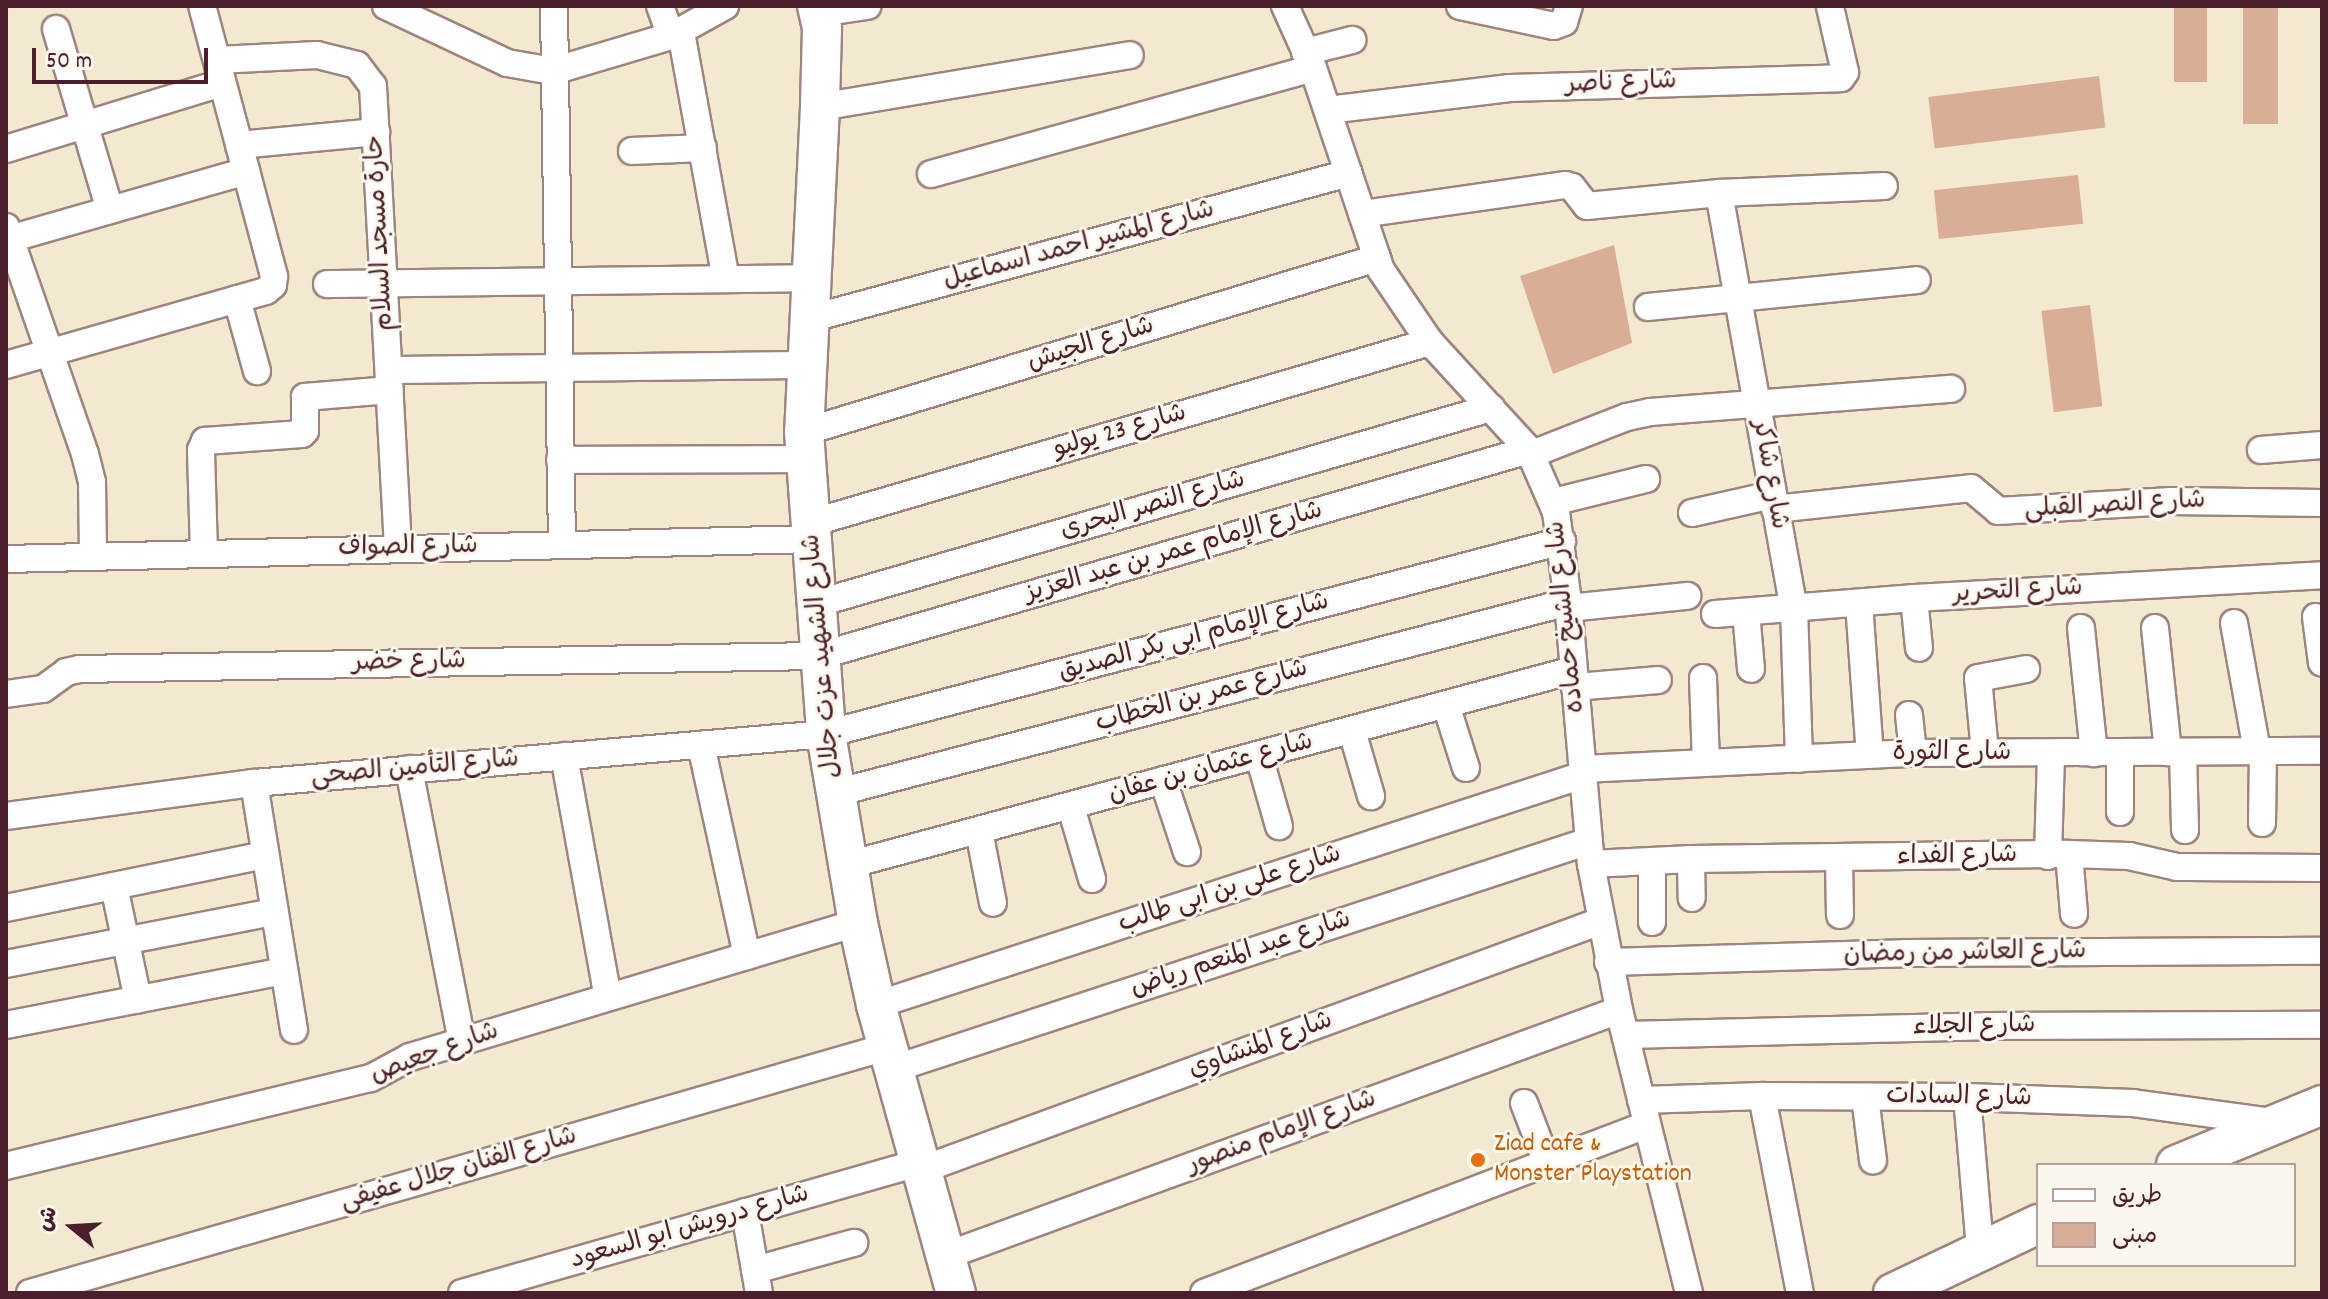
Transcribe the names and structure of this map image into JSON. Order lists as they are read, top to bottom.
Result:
{
  "streets": {
    "street": [
      "شارع ناصر",
      "حارة مسجد السلام",
      "شارع المشير احمد اسماعيل",
      "شارع الجيش",
      "شارع 23 يوليو",
      "شارع شاكر",
      "شارع النصر البحرى",
      "شارع النصر القبلى",
      "شارع الصواف",
      "شارع الإمام عمر بن عبد العزيز",
      "شارع التحرير",
      "شارع الشيخ حماده",
      "شارع الإمام ابى بكر الصديق",
      "شارع الشهيد عزت جلال",
      "شارع خضر",
      "شارع عمر بن الخطاب",
      "شارع الثورة",
      "شارع التأمين الصحى",
      "شارع عثمان بن عفان",
      "شارع الفداء",
      "شارع على بن ابى طالب",
      "شارع العاشر من رمضان",
      "شارع عبد المنعم رياض",
      "شارع الجلاء",
      "شارع المنشاوي",
      "شارع جعيص",
      "شارع السادات",
      "شارع الإمام منصور",
      "شارع الفنان جلال عفيفى",
      "شارع درويش ابو السعود"
    ]
  },
  "crossings": [
    ["شارع ناصر", "شارع الشيخ حماده"],
    ["حارة مسجد السلام", "شارع الصواف"],
    ["شارع المشير احمد اسماعيل", "شارع الشيخ حماده"],
    ["شارع المشير احمد اسماعيل", "شارع الشهيد عزت جلال"],
    ["شارع الجيش", "شارع الشيخ حماده"],
    ["شارع الجيش", "شارع الشهيد عزت جلال"],
    ["شارع 23 يوليو", "شارع الصواف"],
    ["شارع 23 يوليو", "شارع الشيخ حماده"],
    ["شارع 23 يوليو", "شارع الشهيد عزت جلال"],
    ["شارع شاكر", "شارع النصر القبلى"],
    ["شارع شاكر", "شارع الإمام عمر بن عبد العزيز"],
    ["شارع شاكر", "شارع التحرير"],
    ["شارع شاكر", "شارع الثورة"],
    ["شارع النصر البحرى", "شارع الشيخ حماده"],
    ["شارع النصر البحرى", "شارع الشهيد عزت جلال"],
    ["شارع الصواف", "شارع الشهيد عزت جلال"],
    ["شارع الإمام عمر بن عبد العزيز", "شارع الشيخ حماده"],
    ["شارع الإمام عمر بن عبد العزيز", "شارع الشهيد عزت جلال"],
    ["شارع الإمام عمر بن عبد العزيز", "شارع خضر"],
    ["شارع الشيخ حماده", "شارع الإمام ابى بكر الصديق"],
    ["شارع الشيخ حماده", "شارع عمر بن الخطاب"],
    ["شارع الشيخ حماده", "شارع الثورة"],
    ["شارع الشيخ حماده", "شارع عثمان بن عفان"],
    ["شارع الشيخ حماده", "شارع الفداء"],
    ["شارع الشيخ حماده", "شارع على بن ابى طالب"],
    ["شارع الشيخ حماده", "شارع العاشر من رمضان"],
    ["شارع الشيخ حماده", "شارع عبد المنعم رياض"],
    ["شارع الشيخ حماده", "شارع الجلاء"],
    ["شارع الشيخ حماده", "شارع المنشاوي"],
    ["شارع الشيخ حماده", "شارع السادات"],
    ["شارع الشيخ حماده", "شارع الإمام منصور"],
    ["شارع الإمام ابى بكر الصديق", "شارع الشهيد عزت جلال"],
    ["شارع الإمام ابى بكر الصديق", "شارع التأمين الصحى"],
    ["شارع الشهيد عزت جلال", "شارع خضر"],
    ["شارع الشهيد عزت جلال", "شارع عمر بن الخطاب"],
    ["شارع الشهيد عزت جلال", "شارع التأمين الصحى"],
    ["شارع الشهيد عزت جلال", "شارع عثمان بن عفان"],
    ["شارع الشهيد عزت جلال", "شارع على بن ابى طالب"],
    ["شارع الشهيد عزت جلال", "شارع عبد المنعم رياض"],
    ["شارع الشهيد عزت جلال", "شارع المنشاوي"],
    ["شارع الشهيد عزت جلال", "شارع جعيص"],
    ["شارع الشهيد عزت جلال", "شارع الإمام منصور"],
    ["شارع الشهيد عزت جلال", "شارع الفنان جلال عفيفى"],
    ["شارع الشهيد عزت جلال", "شارع درويش ابو السعود"],
    ["شارع الثورة", "شارع على بن ابى طالب"],
    ["شارع الفداء", "شارع عبد المنعم رياض"],
    ["شارع عبد المنعم رياض", "شارع الفنان جلال عفيفى"],
    ["شارع المنشاوي", "شارع درويش ابو السعود"]
  ],
  "places": ["Ziad cafe & Monster Playstation"],
  "legend": ["طريق", "مبنى"],
  "scale_bar": "50 m",
  "north": "left"
}
